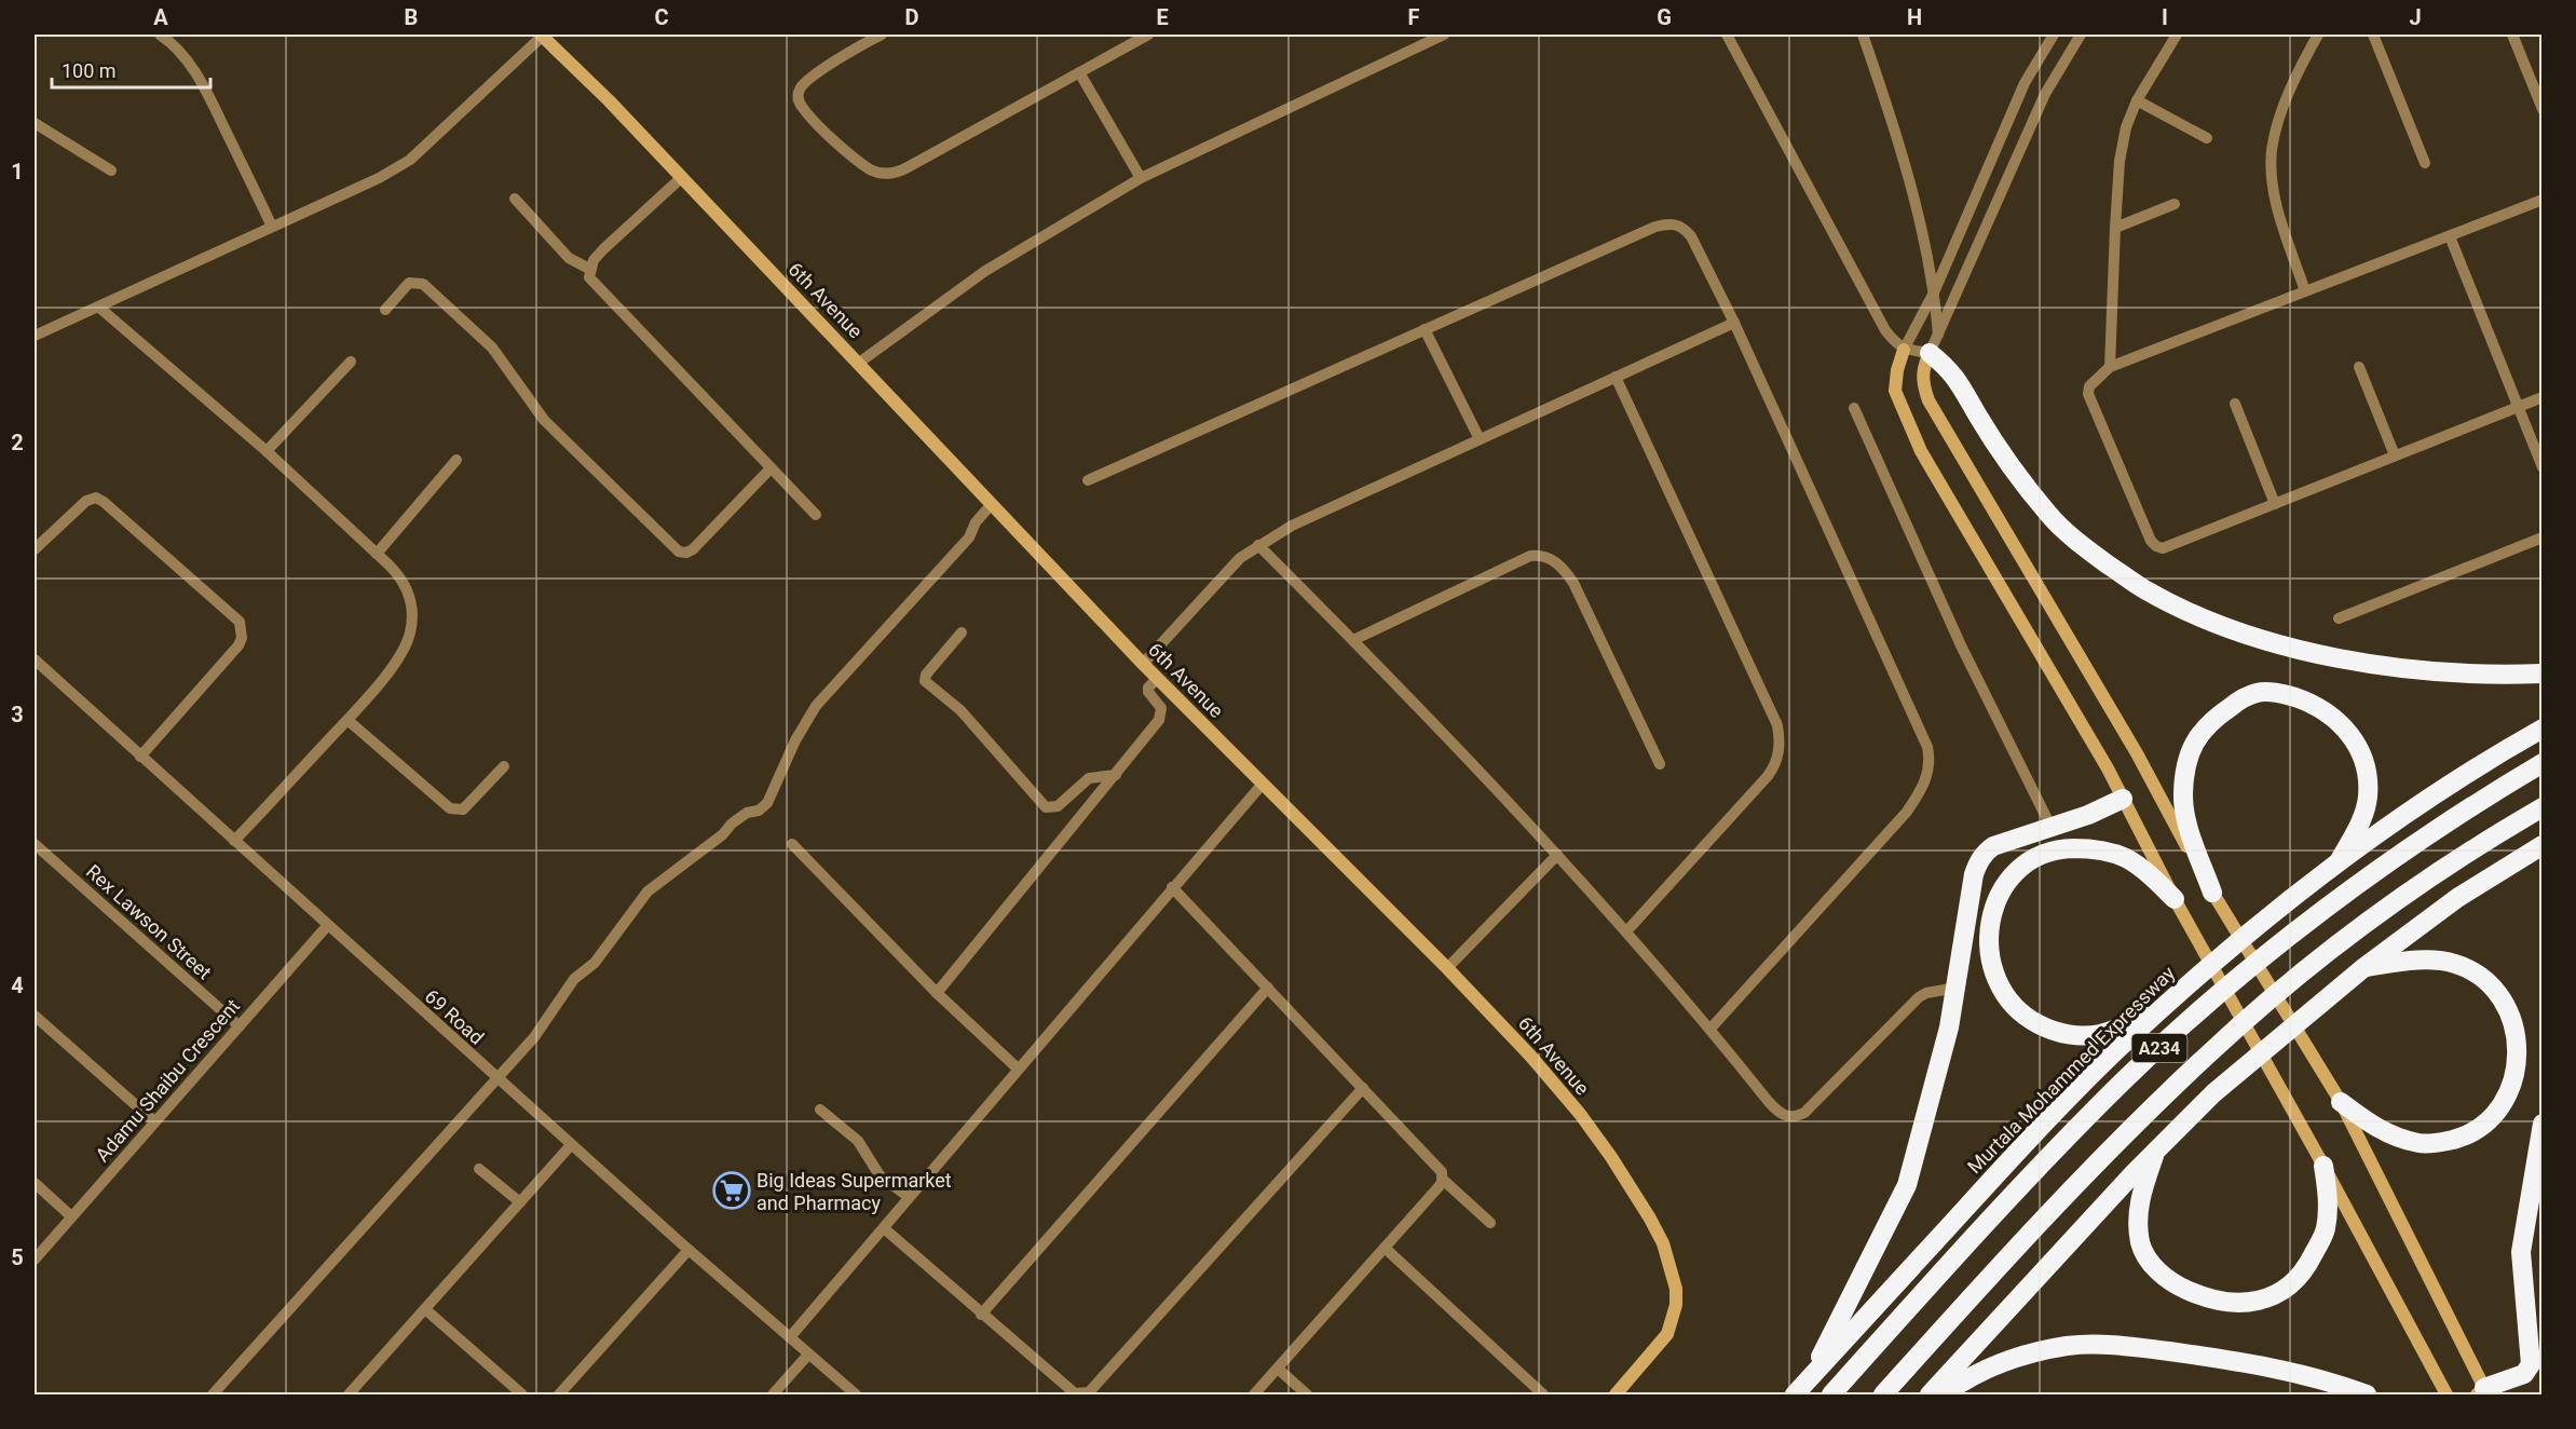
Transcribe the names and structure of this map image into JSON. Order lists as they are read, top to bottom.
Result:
{
  "streets": {
    "highway": ["A234", "Murtala Mohammed Expressway"],
    "main road": ["6th Avenue"],
    "street": ["Rex Lawson Street", "69 Road", "Adamu Shaibu Crescent"]
  },
  "crossings": [
    ["Rex Lawson Street", "Adamu Shaibu Crescent"],
    ["69 Road", "Adamu Shaibu Crescent"]
  ],
  "places": {
    "supermarket": ["Big Ideas Supermarket and Pharmacy"]
  },
  "scale_bar": "100 m",
  "grid": {
    "columns": [
      "A",
      "B",
      "C",
      "D",
      "E",
      "F",
      "G",
      "H",
      "I",
      "J"
    ],
    "rows": [
      "1",
      "2",
      "3",
      "4",
      "5"
    ]
  }
}
